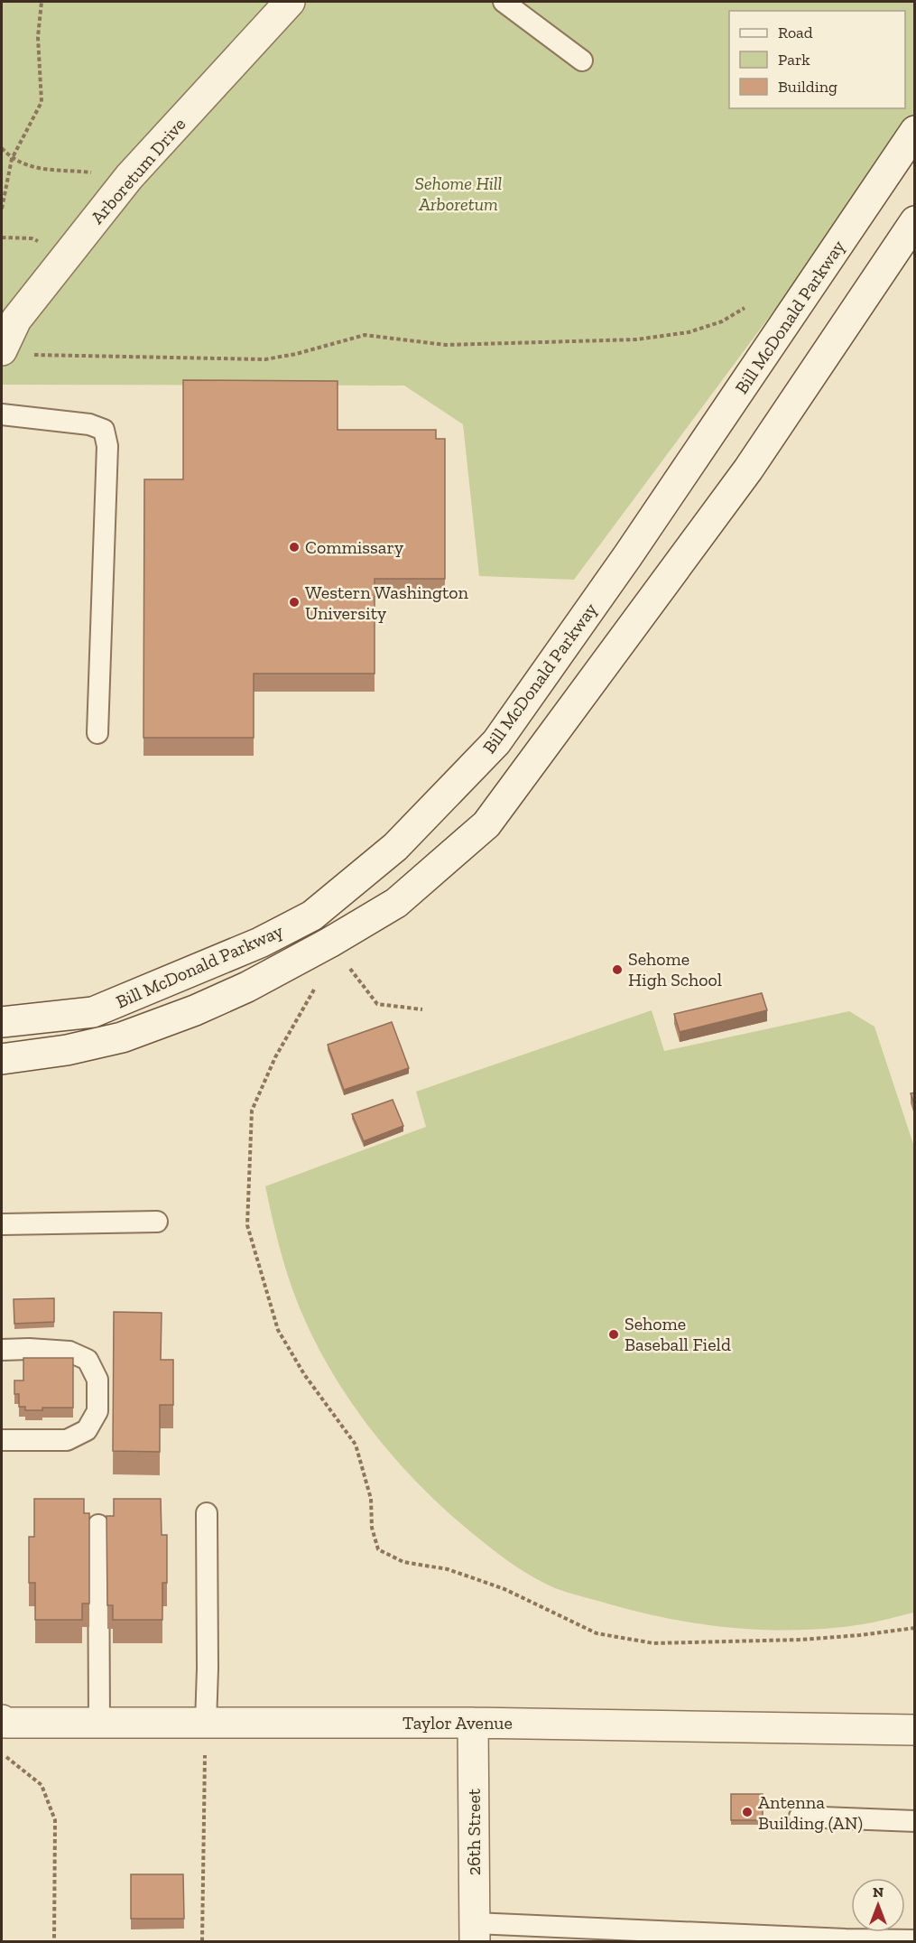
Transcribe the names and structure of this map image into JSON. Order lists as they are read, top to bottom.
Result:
{
  "streets": {
    "main road": [
      "Arboretum Drive",
      "Bill McDonald Parkway",
      "Taylor Avenue",
      "26th Street"
    ]
  },
  "crossings": [
    ["Taylor Avenue", "26th Street"]
  ],
  "parks": ["Sehome Hill Arboretum"],
  "places": [
    "Commissary",
    "Western Washington University",
    "Sehome High School",
    "Sehome Baseball Field",
    "Antenna Building (AN)"
  ],
  "legend": ["Road", "Park", "Building"],
  "north": "top"
}
